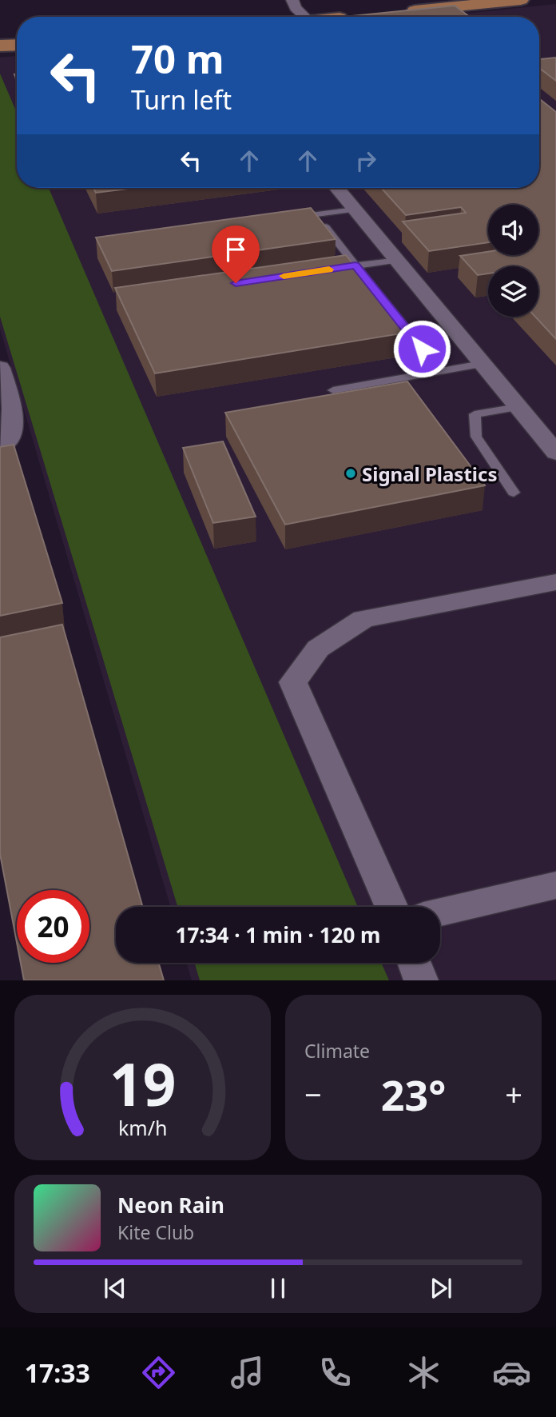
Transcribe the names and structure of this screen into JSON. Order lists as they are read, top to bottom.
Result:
{
  "places": ["Signal Plastics"],
  "page": {
    "turn": ["70 m", "Turn left"],
    "limit": "20",
    "trip": "17:34 · 1 min · 120 m",
    "tile": "Climate",
    "heat": ["−", "23°", "+"],
    "song": ["Neon Rain", "Kite Club"],
    "tabs": "17:33",
    "gauge": ["19", "km/h"]
  }
}
